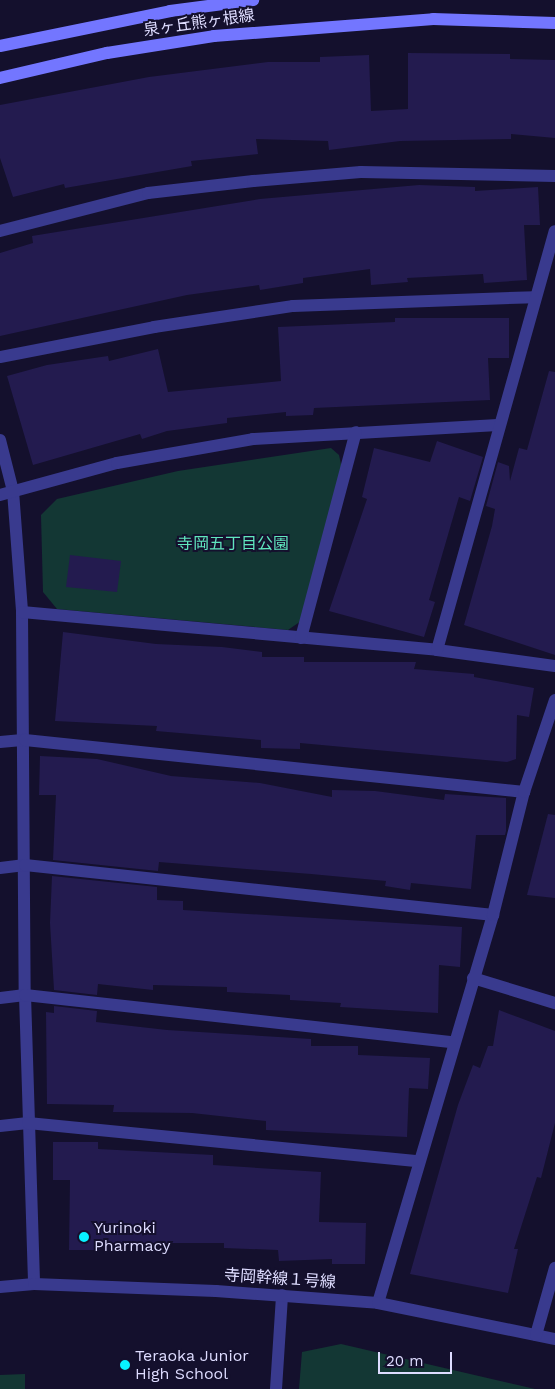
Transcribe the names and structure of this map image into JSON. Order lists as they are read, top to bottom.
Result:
{
  "streets": {
    "main road": ["泉ヶ丘熊ヶ根線"],
    "street": ["寺岡幹線１号線"]
  },
  "parks": ["寺岡五丁目公園"],
  "places": ["Yurinoki Pharmacy", "Teraoka Junior High School"],
  "scale_bar": "20 m"
}
